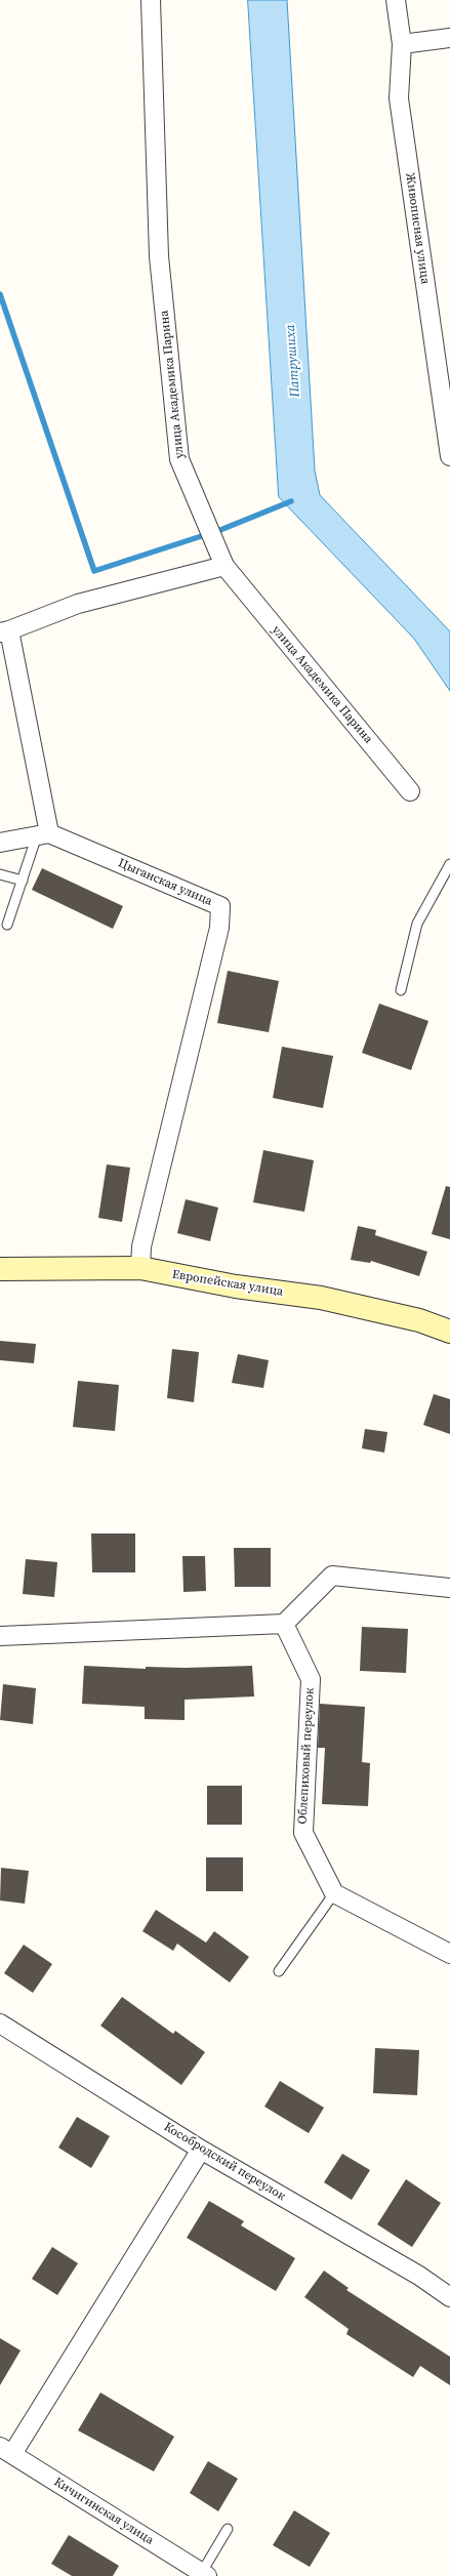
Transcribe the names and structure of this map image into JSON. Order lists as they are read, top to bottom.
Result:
{
  "streets": {
    "street": [
      "Живописная улица",
      "улица Академика Парина",
      "Цыганская улица",
      "Европейская улица",
      "Облепиховый переулок",
      "Кособродский переулок",
      "Кичигинская улица"
    ]
  },
  "crossings": [
    ["Цыганская улица", "Европейская улица"]
  ],
  "water": ["Патрушиха"]
}
